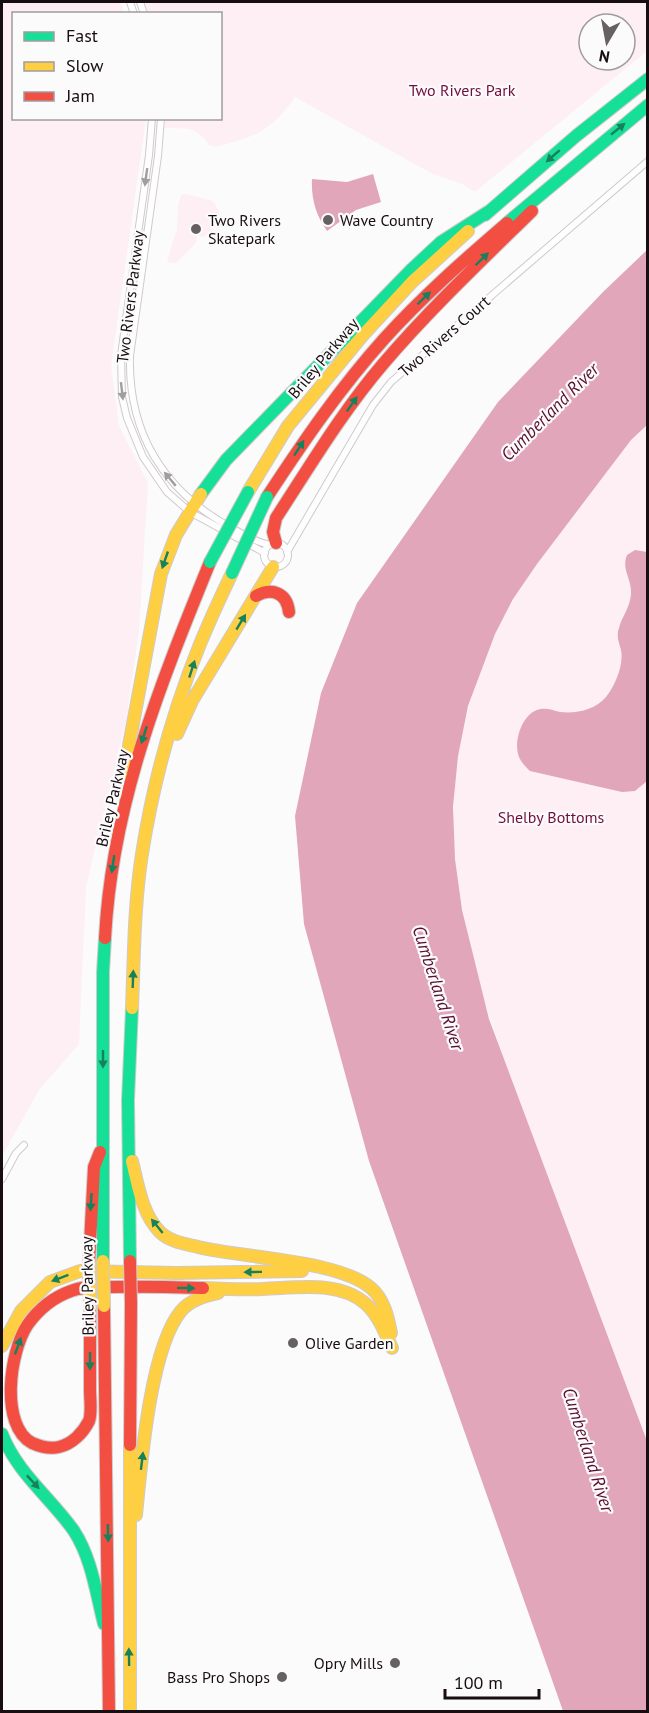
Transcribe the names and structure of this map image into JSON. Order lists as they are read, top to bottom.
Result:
{
  "streets": {
    "highway": ["Briley Parkway"],
    "street": ["Two Rivers Parkway", "Two Rivers Court"]
  },
  "crossings": [
    ["Two Rivers Parkway", "Two Rivers Court"]
  ],
  "water": ["Cumberland River"],
  "parks": ["Two Rivers Park", "Shelby Bottoms"],
  "places": [
    "Wave Country",
    "Two Rivers Skatepark",
    "Olive Garden",
    "Opry Mills",
    "Bass Pro Shops"
  ],
  "legend": ["Fast", "Slow", "Jam"],
  "scale_bar": "100 m",
  "north": "bottom"
}
